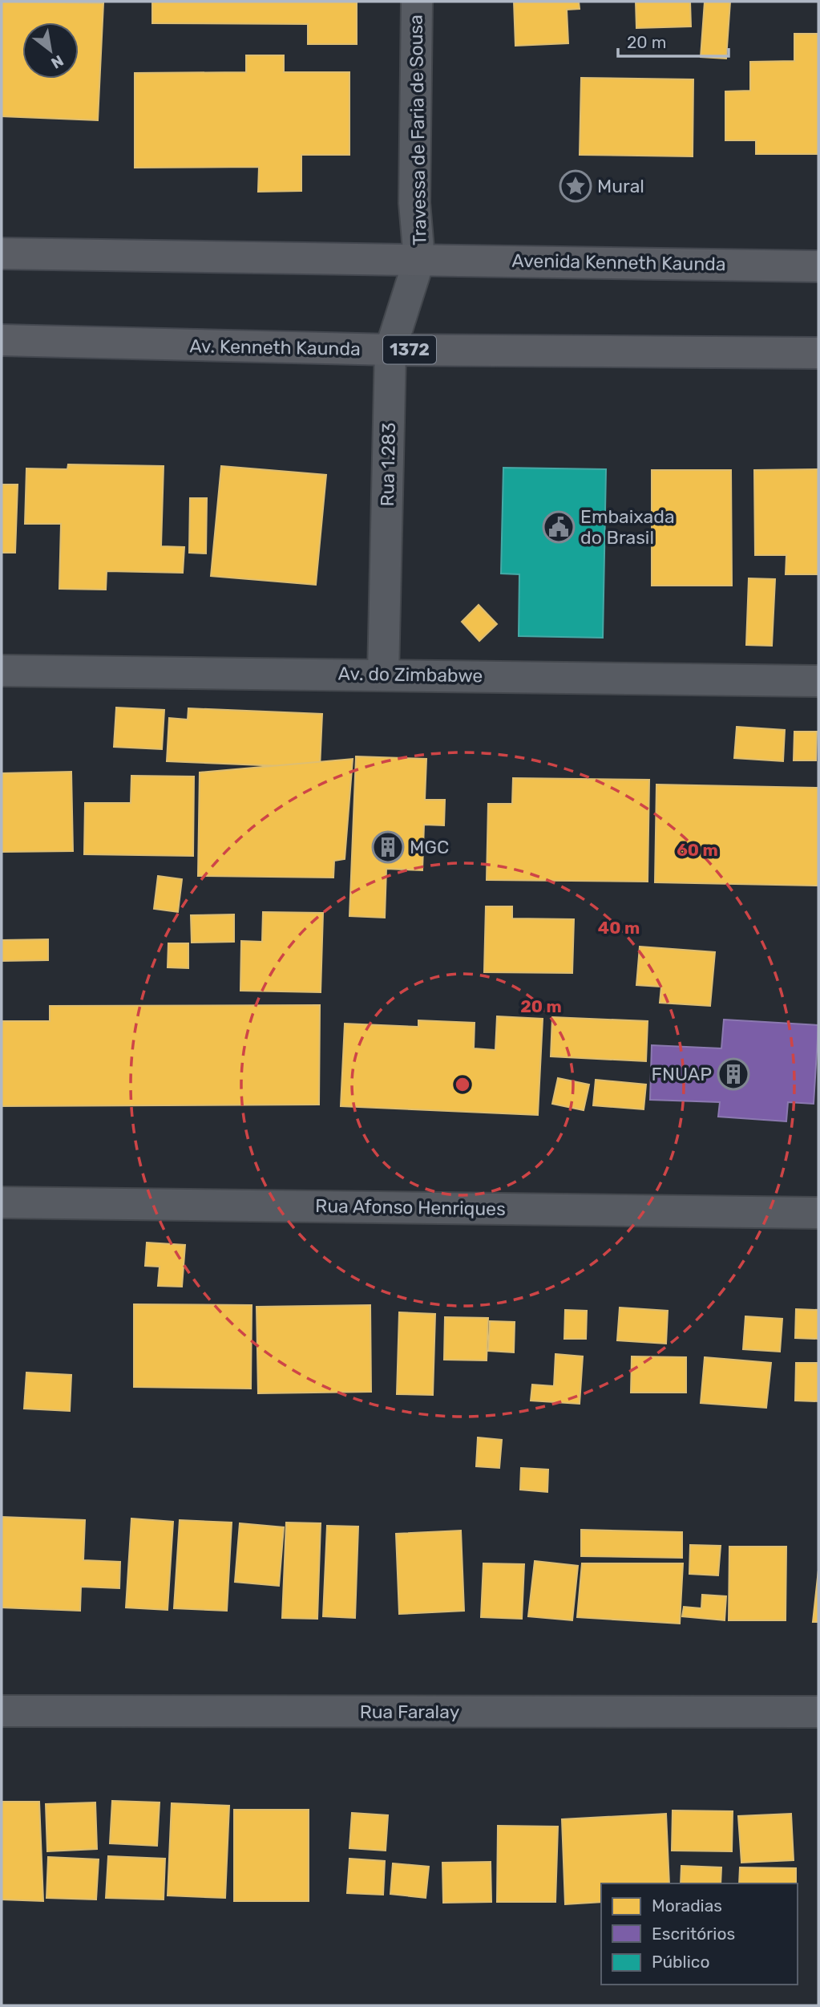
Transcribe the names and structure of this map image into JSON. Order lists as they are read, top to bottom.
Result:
{
  "streets": {
    "main road": ["Avenida Kenneth Kaunda", "Av. Kenneth Kaunda", "1372"],
    "street": [
      "Travessa de Faria de Sousa",
      "Rua 1.283",
      "Av. do Zimbabwe",
      "Rua Afonso Henriques",
      "Rua Faralay"
    ]
  },
  "crossings": [
    ["Travessa de Faria de Sousa", "Avenida Kenneth Kaunda"],
    ["Travessa de Faria de Sousa", "Rua 1.283"],
    ["Avenida Kenneth Kaunda", "Rua 1.283"],
    ["Av. Kenneth Kaunda", "Rua 1.283"],
    ["Rua 1.283", "Av. do Zimbabwe"]
  ],
  "places": {
    "place": ["Mural"],
    "public building": ["Embaixada do Brasil"],
    "building": ["MGC", "FNUAP"]
  },
  "legend": ["Moradias", "Escritórios", "Público"],
  "scale_bar": "20 m",
  "north": "bottom right",
  "rings": ["60 m", "40 m", "20 m"]
}
